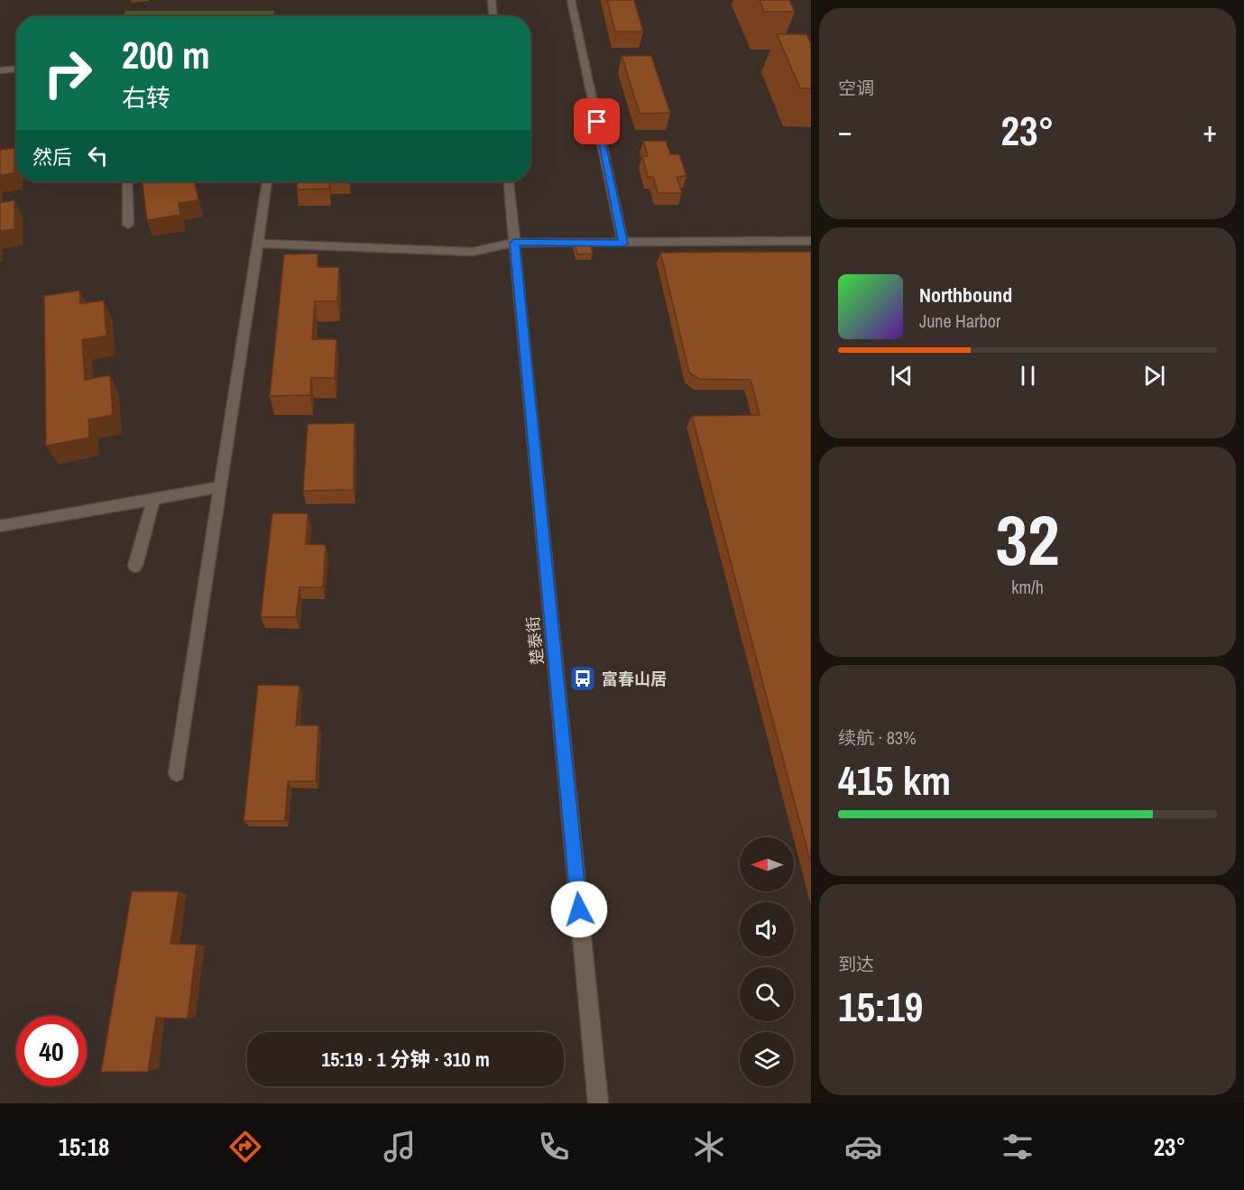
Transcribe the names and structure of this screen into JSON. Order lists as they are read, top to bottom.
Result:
{
  "streets": {
    "street": ["楚泰街"]
  },
  "places": {
    "bus stop": ["富春山居"]
  },
  "north": "left",
  "page": {
    "tile": [
      "空调",
      ["32", "km/h"],
      ["续航 · 83%", "415 km"],
      ["到达", "15:19"]
    ],
    "turn": ["200 m", "右转"],
    "heat": ["−", "23°", "+"],
    "then": "然后",
    "song": ["Northbound", "June Harbor"],
    "limit": "40",
    "trip": "15:19 · 1 分钟 · 310 m",
    "tabs": ["15:18", "23°"]
  }
}
